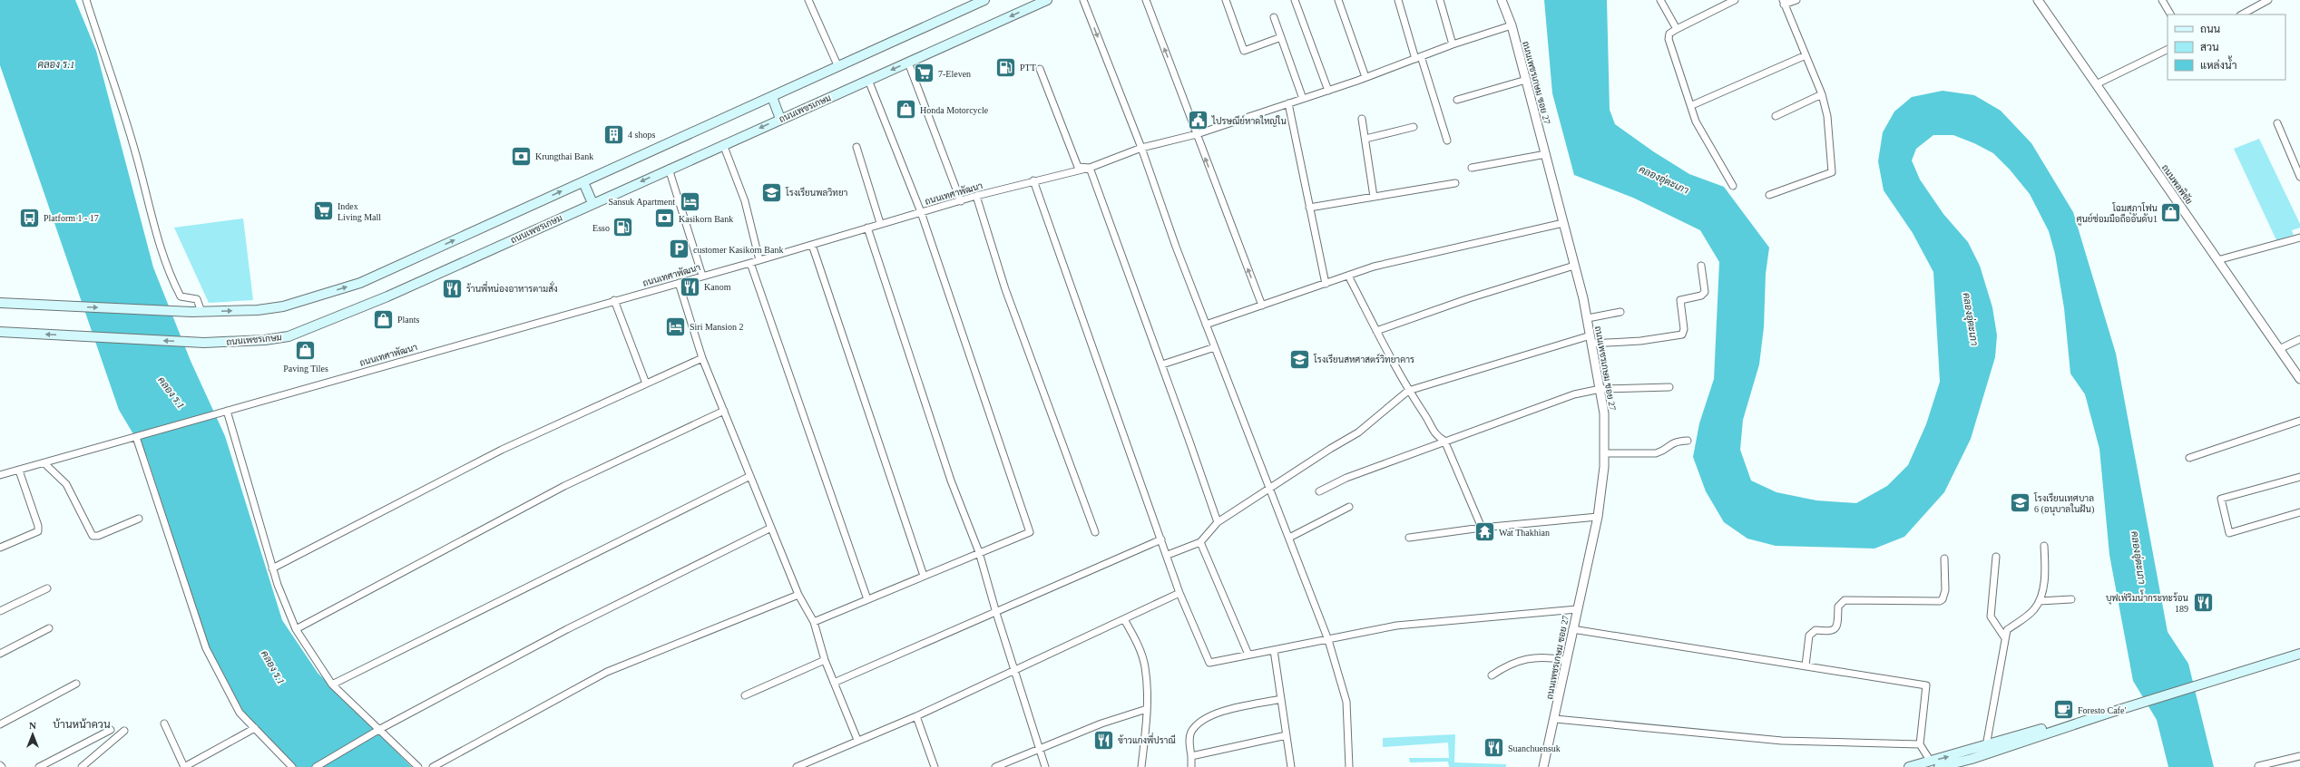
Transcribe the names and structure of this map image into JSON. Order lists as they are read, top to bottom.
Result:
{
  "streets": {
    "main road": ["ถนนเพชรเกษม"],
    "street": ["ถนนเพชรเกษม ซอย 27", "ถนนพลพิชัย", "ถนนเทศาพัฒนา"]
  },
  "crossings": [
    ["ถนนเพชรเกษม ซอย 27", "ถนนเทศาพัฒนา"]
  ],
  "districts": ["บ้านหน้าควน"],
  "water": ["คลอง ร.1", "คลองอุ่ตะเภา"],
  "places": {
    "fuel station": ["PTT", "Esso"],
    "supermarket": ["7-Eleven", "Index Living Mall"],
    "shop": [
      "Honda Motorcycle",
      "โฉมสุภาโฟน ศูนย์ซ่อมมือถืออันดับ1",
      "Plants",
      "Paving Tiles"
    ],
    "public building": ["ไปรษณีย์หาดใหญ่ใน"],
    "building": ["4 shops"],
    "bank": ["Krungthai Bank", "Kasikorn Bank"],
    "school or university": ["โรงเรียนพลวิทยา", "โรงเรียนสหศาสตร์วิทยาคาร", "โรงเรียนเทศบาล 6 (อนุบาลในฝัน)"],
    "hotel": ["Sansuk Apartment", "Siri Mansion 2"],
    "bus stop": ["Platform 1 - 17"],
    "parking": ["customer Kasikorn Bank"],
    "restaurant": [
      "Kanom",
      "ร้านพี่หน่องอาหารตามสั่ง",
      "บุฟเฟ่ริมน้ำกระทะร้อน 189",
      "ข้าวแกงพี่ปราณี",
      "Suanchuensuk"
    ],
    "temple": ["Wat Thakhian"],
    "cafe": ["Foresto Cafe'"]
  },
  "legend": ["ถนน", "สวน", "แหล่งน้ำ"],
  "north": "top"
}
